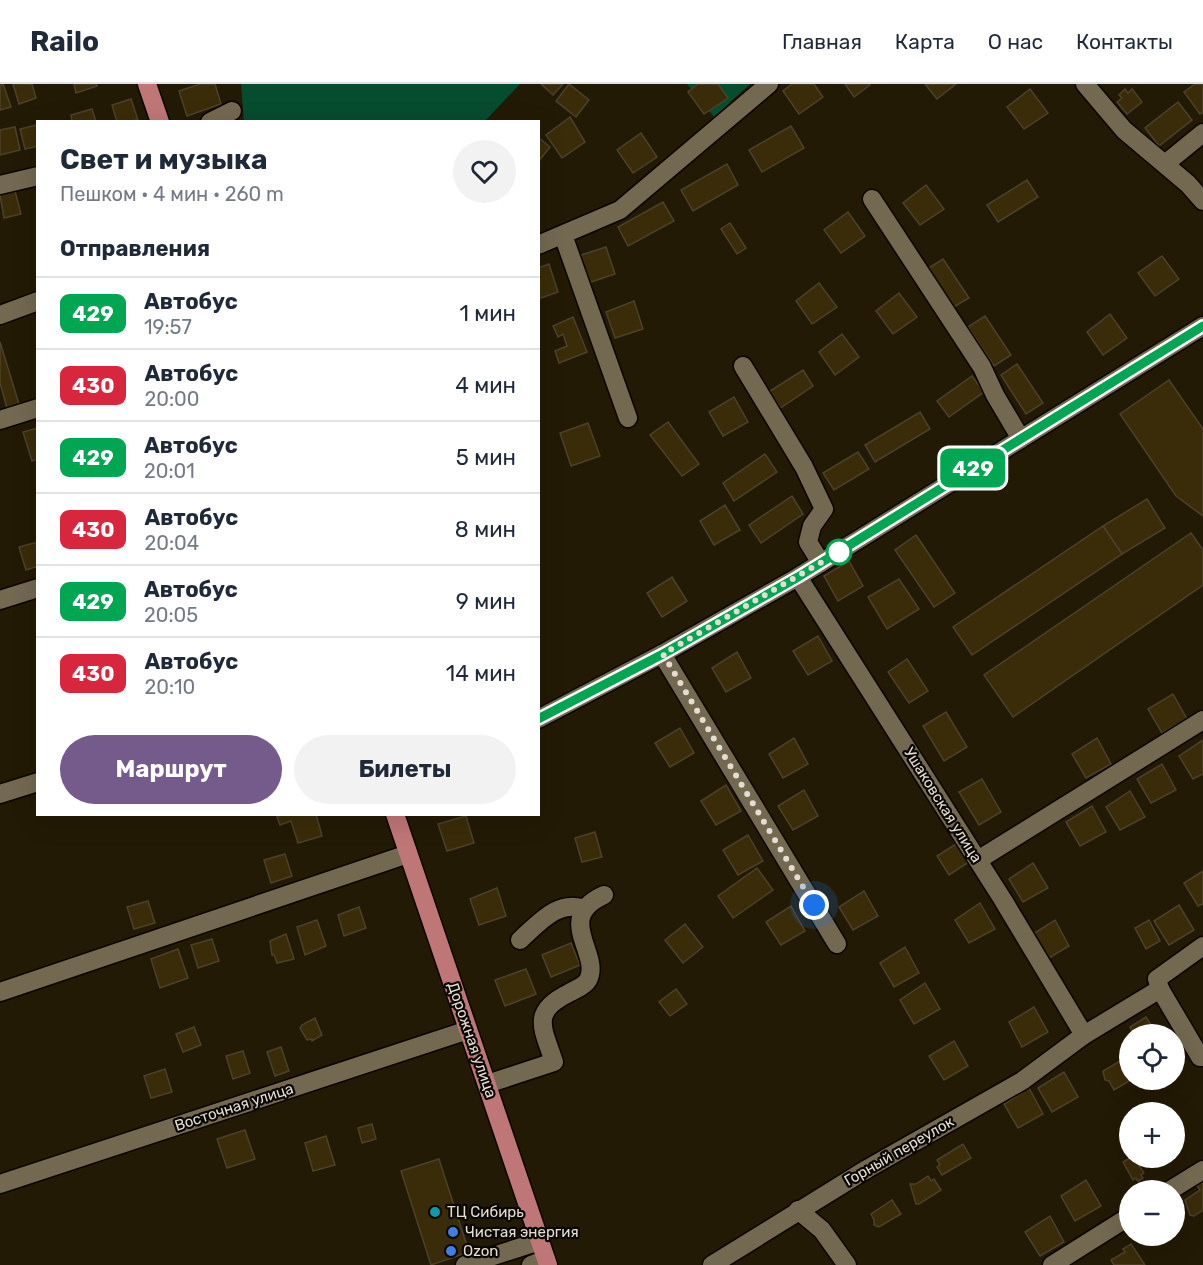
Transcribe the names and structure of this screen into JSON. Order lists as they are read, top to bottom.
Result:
{
  "streets": {
    "main road": ["Дорожная улица"],
    "street": ["Ушаковская улица", "Восточная улица", "Горный переулок"]
  },
  "crossings": [
    ["Ушаковская улица", "Горный переулок"],
    ["Дорожная улица", "Восточная улица"]
  ],
  "places": ["ТЦ Сибирь", "Чистая энергия", "Ozon"],
  "lines": ["bus line 429"],
  "page": {
    "header": "Railo",
    "nav": [
      "Главная",
      "Карта",
      "О нас",
      "Контакты"
    ],
    "on_map": "429",
    "heading": [
      ["Свет и музыка", "Пешком · 4 мин · 260 m"],
      "Отправления"
    ],
    "list": [
      {
        "mark": "429",
        "name": "Автобус",
        "note": "19:57",
        "value": "1 мин"
      },
      {
        "mark": "430",
        "name": "Автобус",
        "note": "20:00",
        "value": "4 мин"
      },
      {
        "mark": "429",
        "name": "Автобус",
        "note": "20:01",
        "value": "5 мин"
      },
      {
        "mark": "430",
        "name": "Автобус",
        "note": "20:04",
        "value": "8 мин"
      },
      {
        "mark": "429",
        "name": "Автобус",
        "note": "20:05",
        "value": "9 мин"
      },
      {
        "mark": "430",
        "name": "Автобус",
        "note": "20:10",
        "value": "14 мин"
      }
    ],
    "buttons": ["Маршрут", "Билеты"],
    "map_buttons": ["+", "−"]
  }
}
